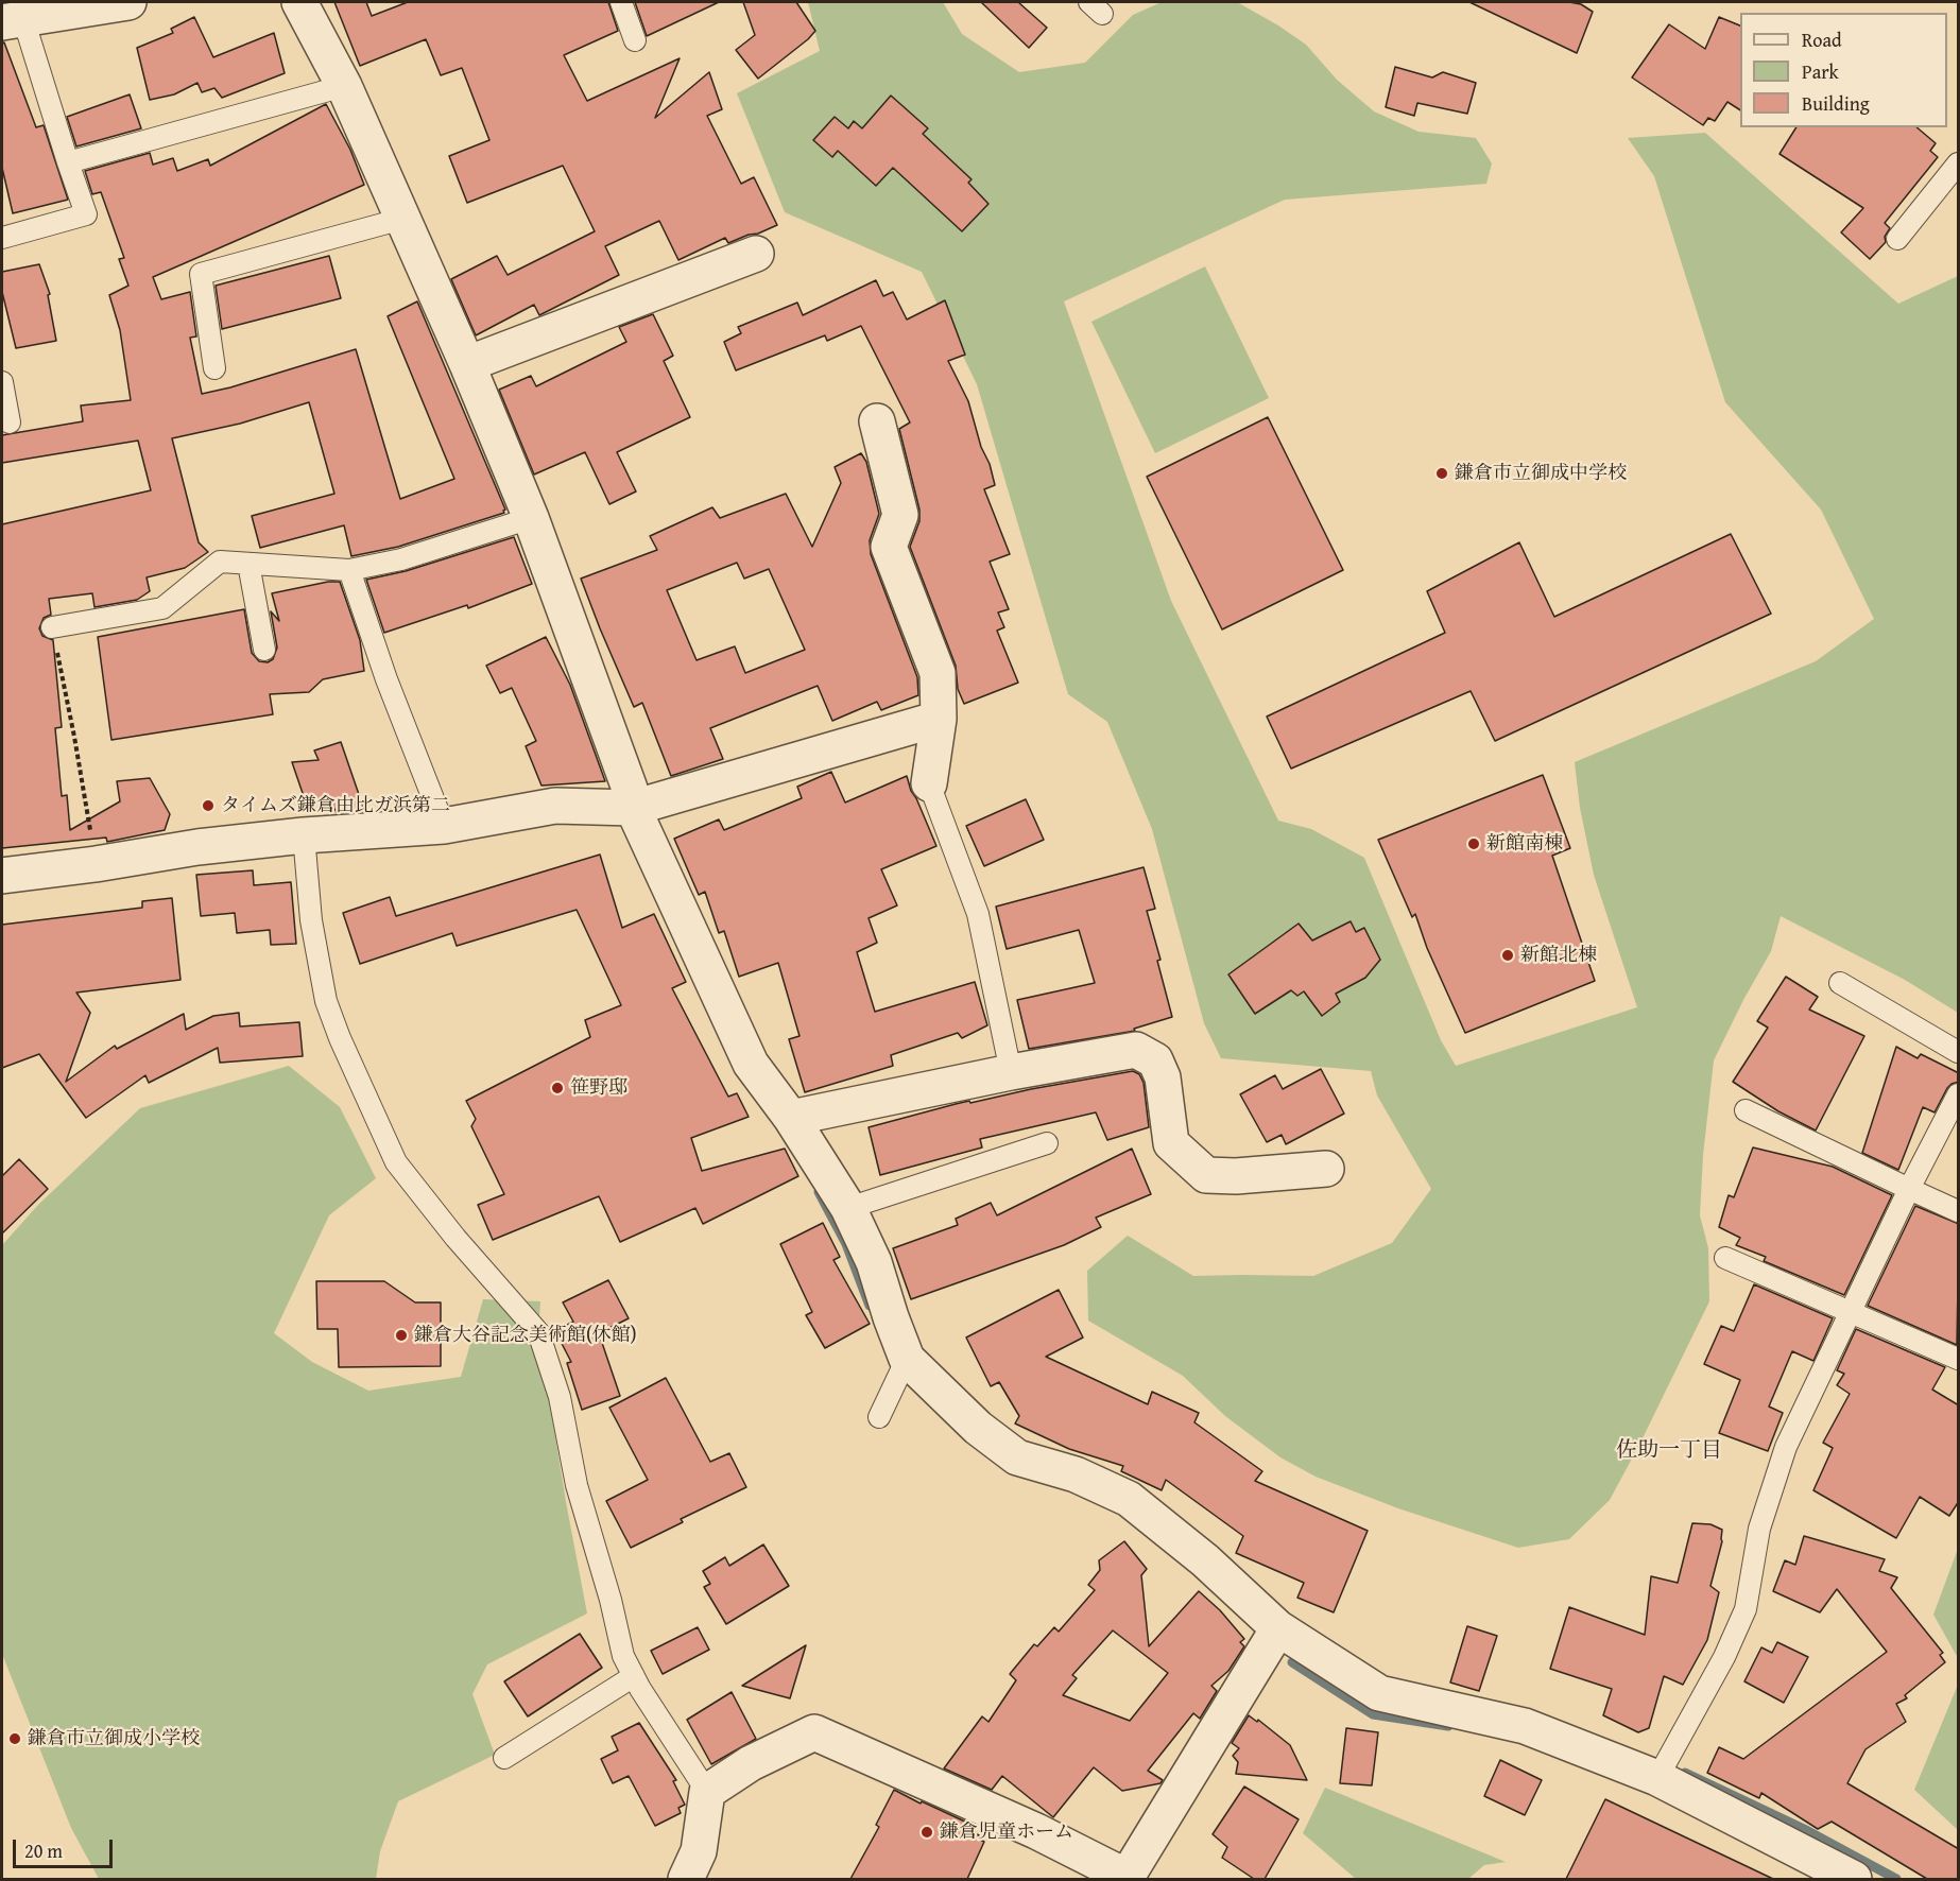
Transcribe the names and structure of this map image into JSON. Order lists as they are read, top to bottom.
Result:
{
  "districts": ["佐助一丁目"],
  "places": [
    "鎌倉市立御成中学校",
    "タイムズ鎌倉由比ガ浜第二",
    "新館南棟",
    "新館北棟",
    "笹野邸",
    "鎌倉大谷記念美術館(休館)",
    "鎌倉市立御成小学校",
    "鎌倉児童ホーム"
  ],
  "legend": ["Road", "Park", "Building"],
  "scale_bar": "20 m"
}
